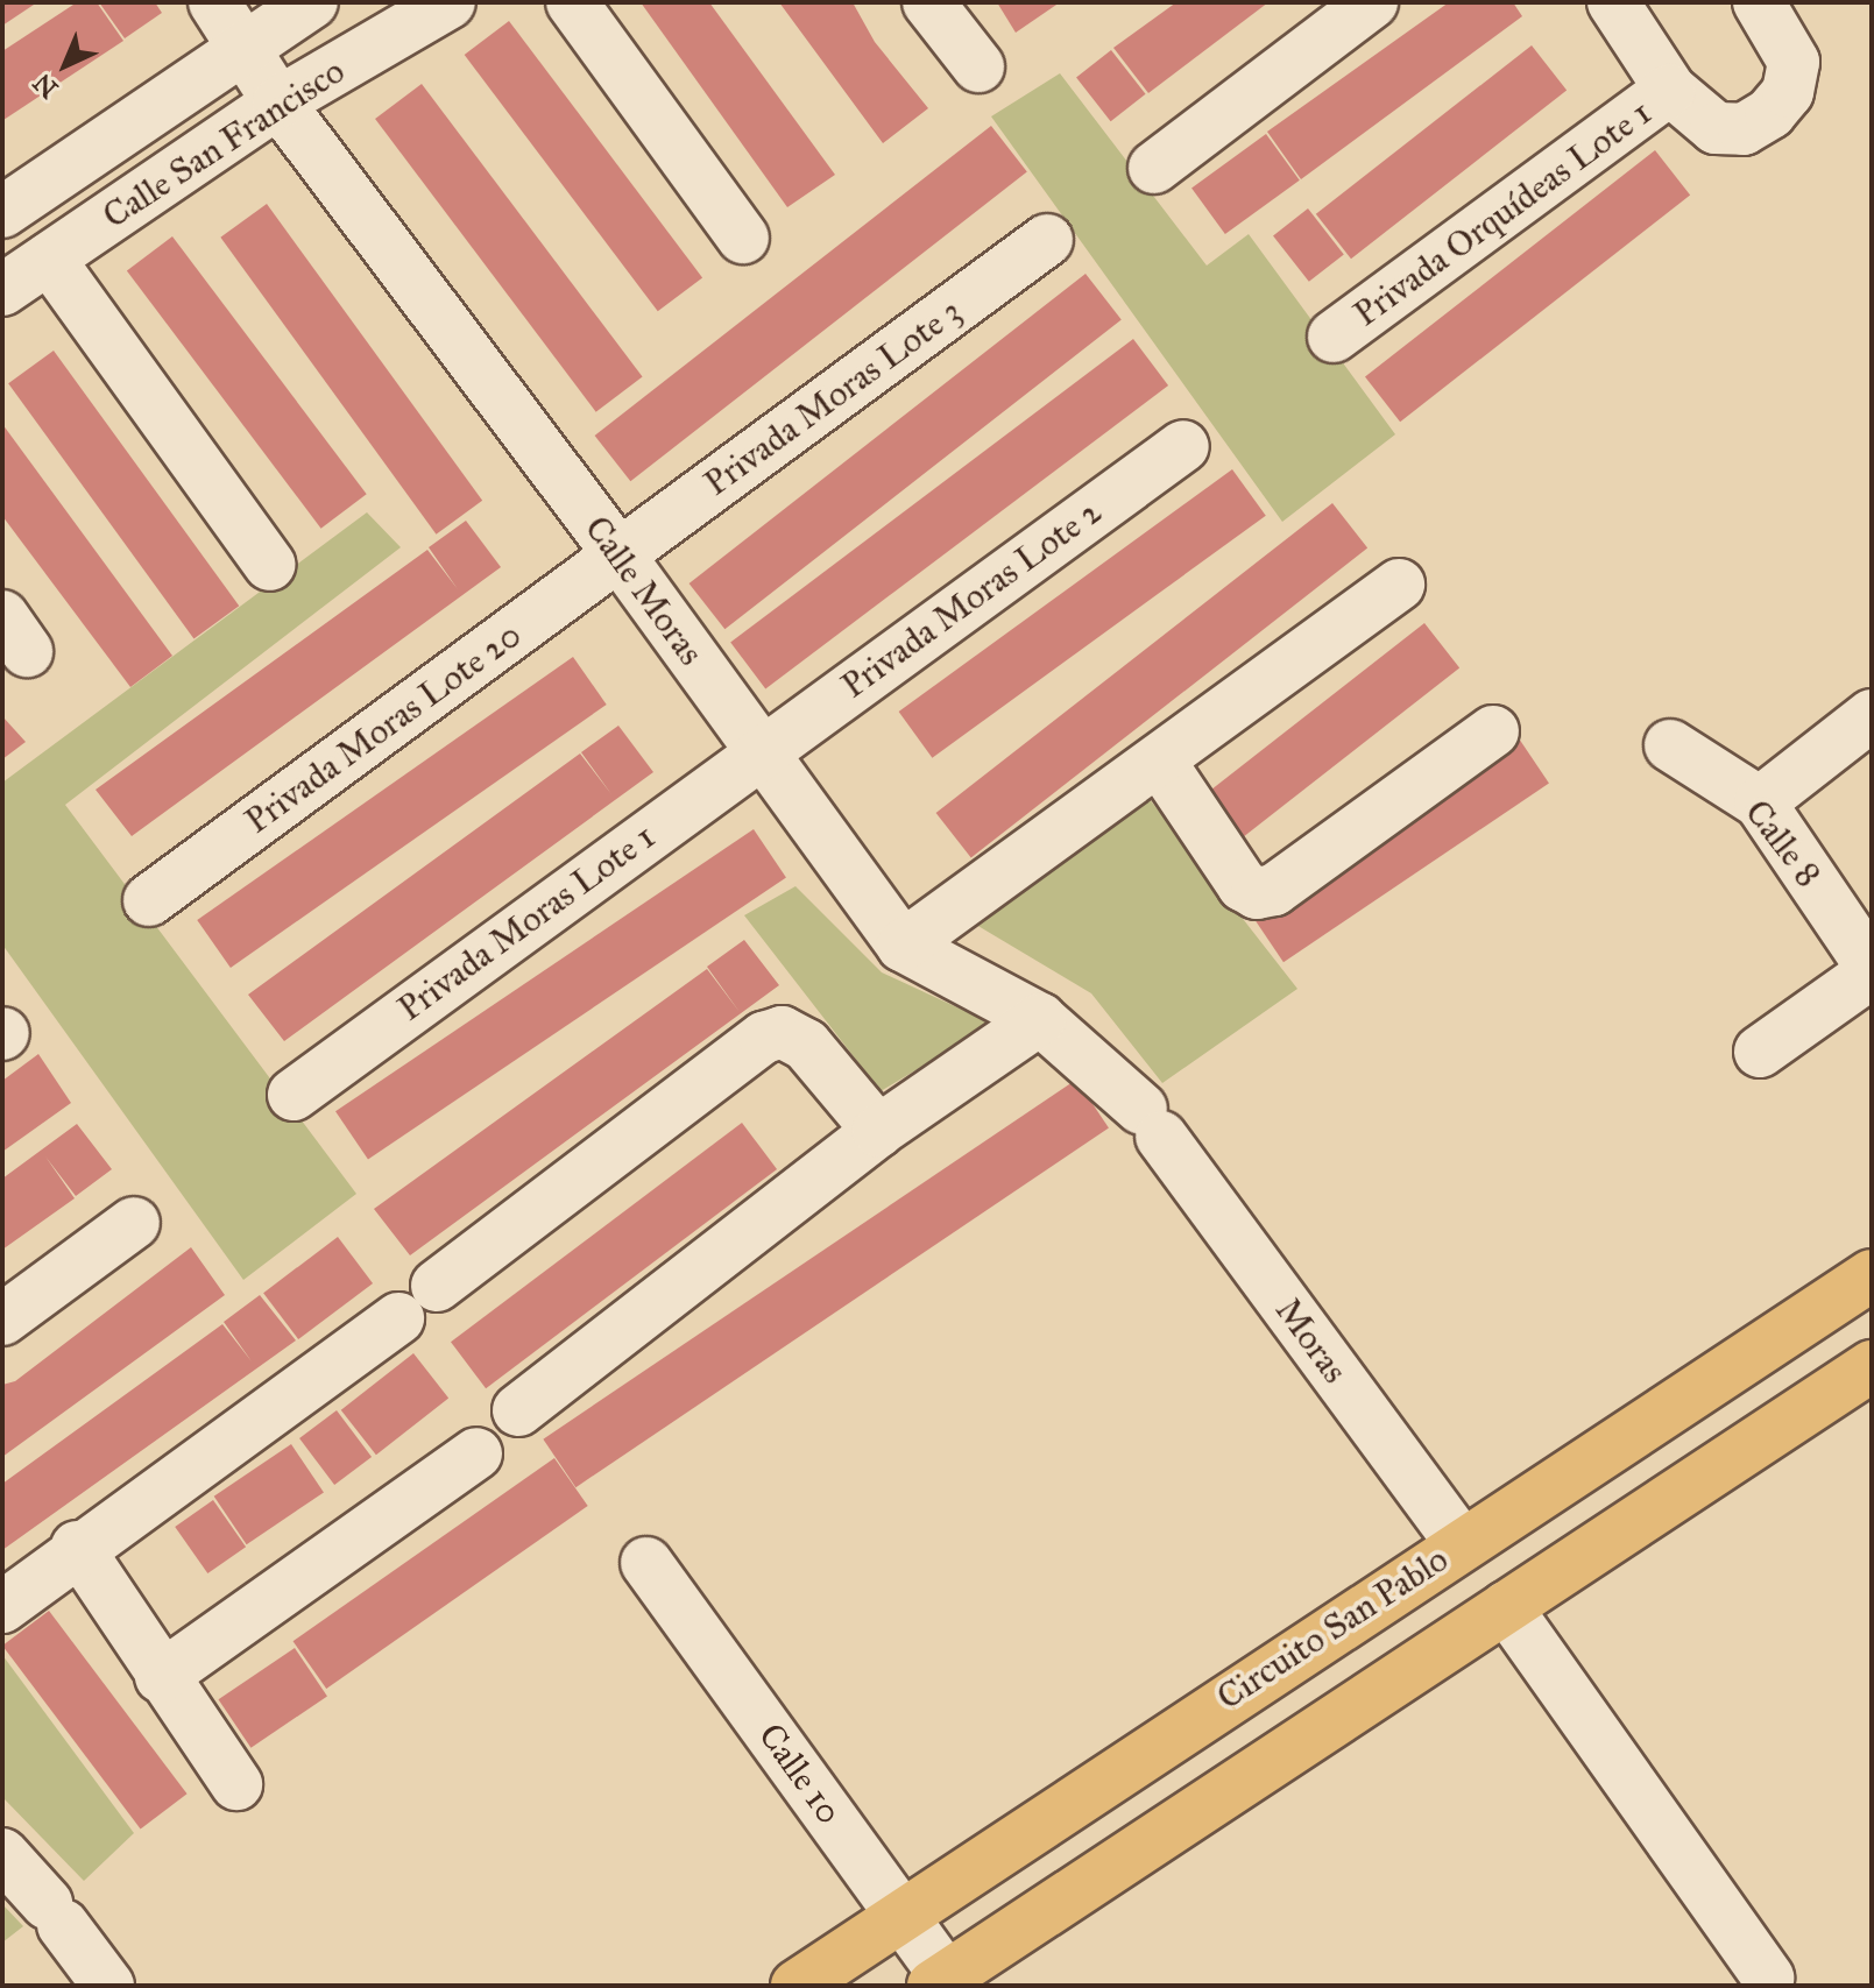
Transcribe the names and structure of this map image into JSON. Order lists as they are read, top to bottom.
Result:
{
  "streets": {
    "main road": ["Circuito San Pablo"],
    "street": [
      "Calle San Francisco",
      "Privada Orquídeas Lote 1",
      "Privada Moras Lote 3",
      "Calle Moras",
      "Privada Moras Lote 2",
      "Privada Moras Lote 20",
      "Calle 8",
      "Privada Moras Lote 1",
      "Moras",
      "Calle 10"
    ]
  },
  "crossings": [
    ["Calle San Francisco", "Calle Moras"],
    ["Privada Moras Lote 3", "Calle Moras"],
    ["Privada Moras Lote 3", "Privada Moras Lote 20"],
    ["Calle Moras", "Privada Moras Lote 2"],
    ["Calle Moras", "Privada Moras Lote 20"],
    ["Calle Moras", "Privada Moras Lote 1"],
    ["Calle Moras", "Moras"],
    ["Privada Moras Lote 2", "Privada Moras Lote 1"],
    ["Moras", "Circuito San Pablo"],
    ["Circuito San Pablo", "Calle 10"]
  ],
  "north": "bottom left"
}
